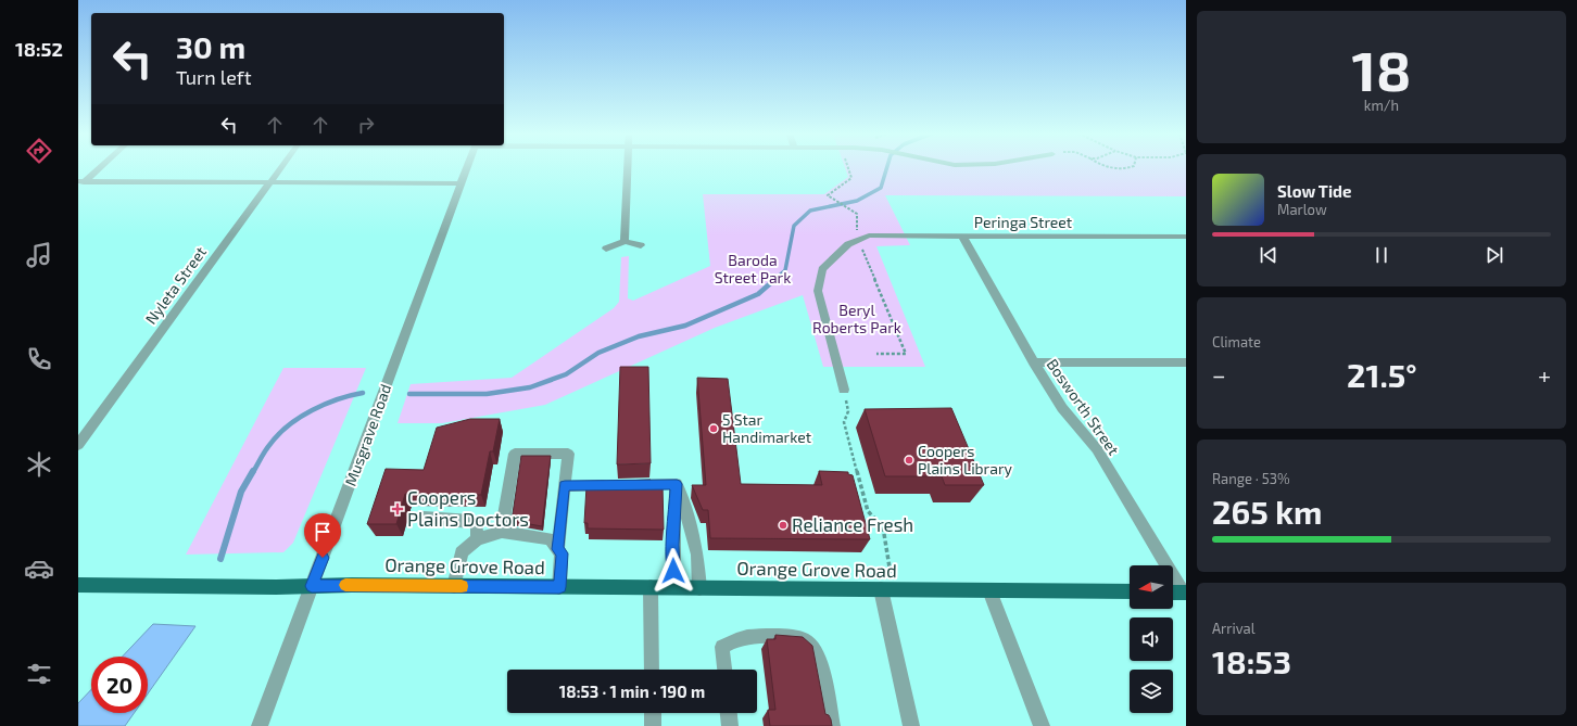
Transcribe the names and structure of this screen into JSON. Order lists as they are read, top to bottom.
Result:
{
  "streets": {
    "main road": ["Orange Grove Road"],
    "street": [
      "Peringa Street",
      "Nyleta Street",
      "Bosworth Street",
      "Musgrave Road"
    ]
  },
  "crossings": [
    ["Peringa Street", "Bosworth Street"],
    ["Musgrave Road", "Orange Grove Road"]
  ],
  "parks": ["Baroda Street Park", "Beryl Roberts Park"],
  "places": {
    "other": ["5 Star Handimarket", "Coopers Plains Library", "Reliance Fresh"],
    "health": ["Coopers Plains Doctors"]
  },
  "north": "left",
  "page": {
    "tabs": "18:52",
    "tile": [
      ["18", "km/h"],
      "Climate",
      ["Range · 53%", "265 km"],
      ["Arrival", "18:53"]
    ],
    "turn": ["30 m", "Turn left"],
    "song": ["Slow Tide", "Marlow"],
    "heat": ["−", "21.5°", "+"],
    "limit": "20",
    "trip": "18:53 · 1 min · 190 m"
  }
}
